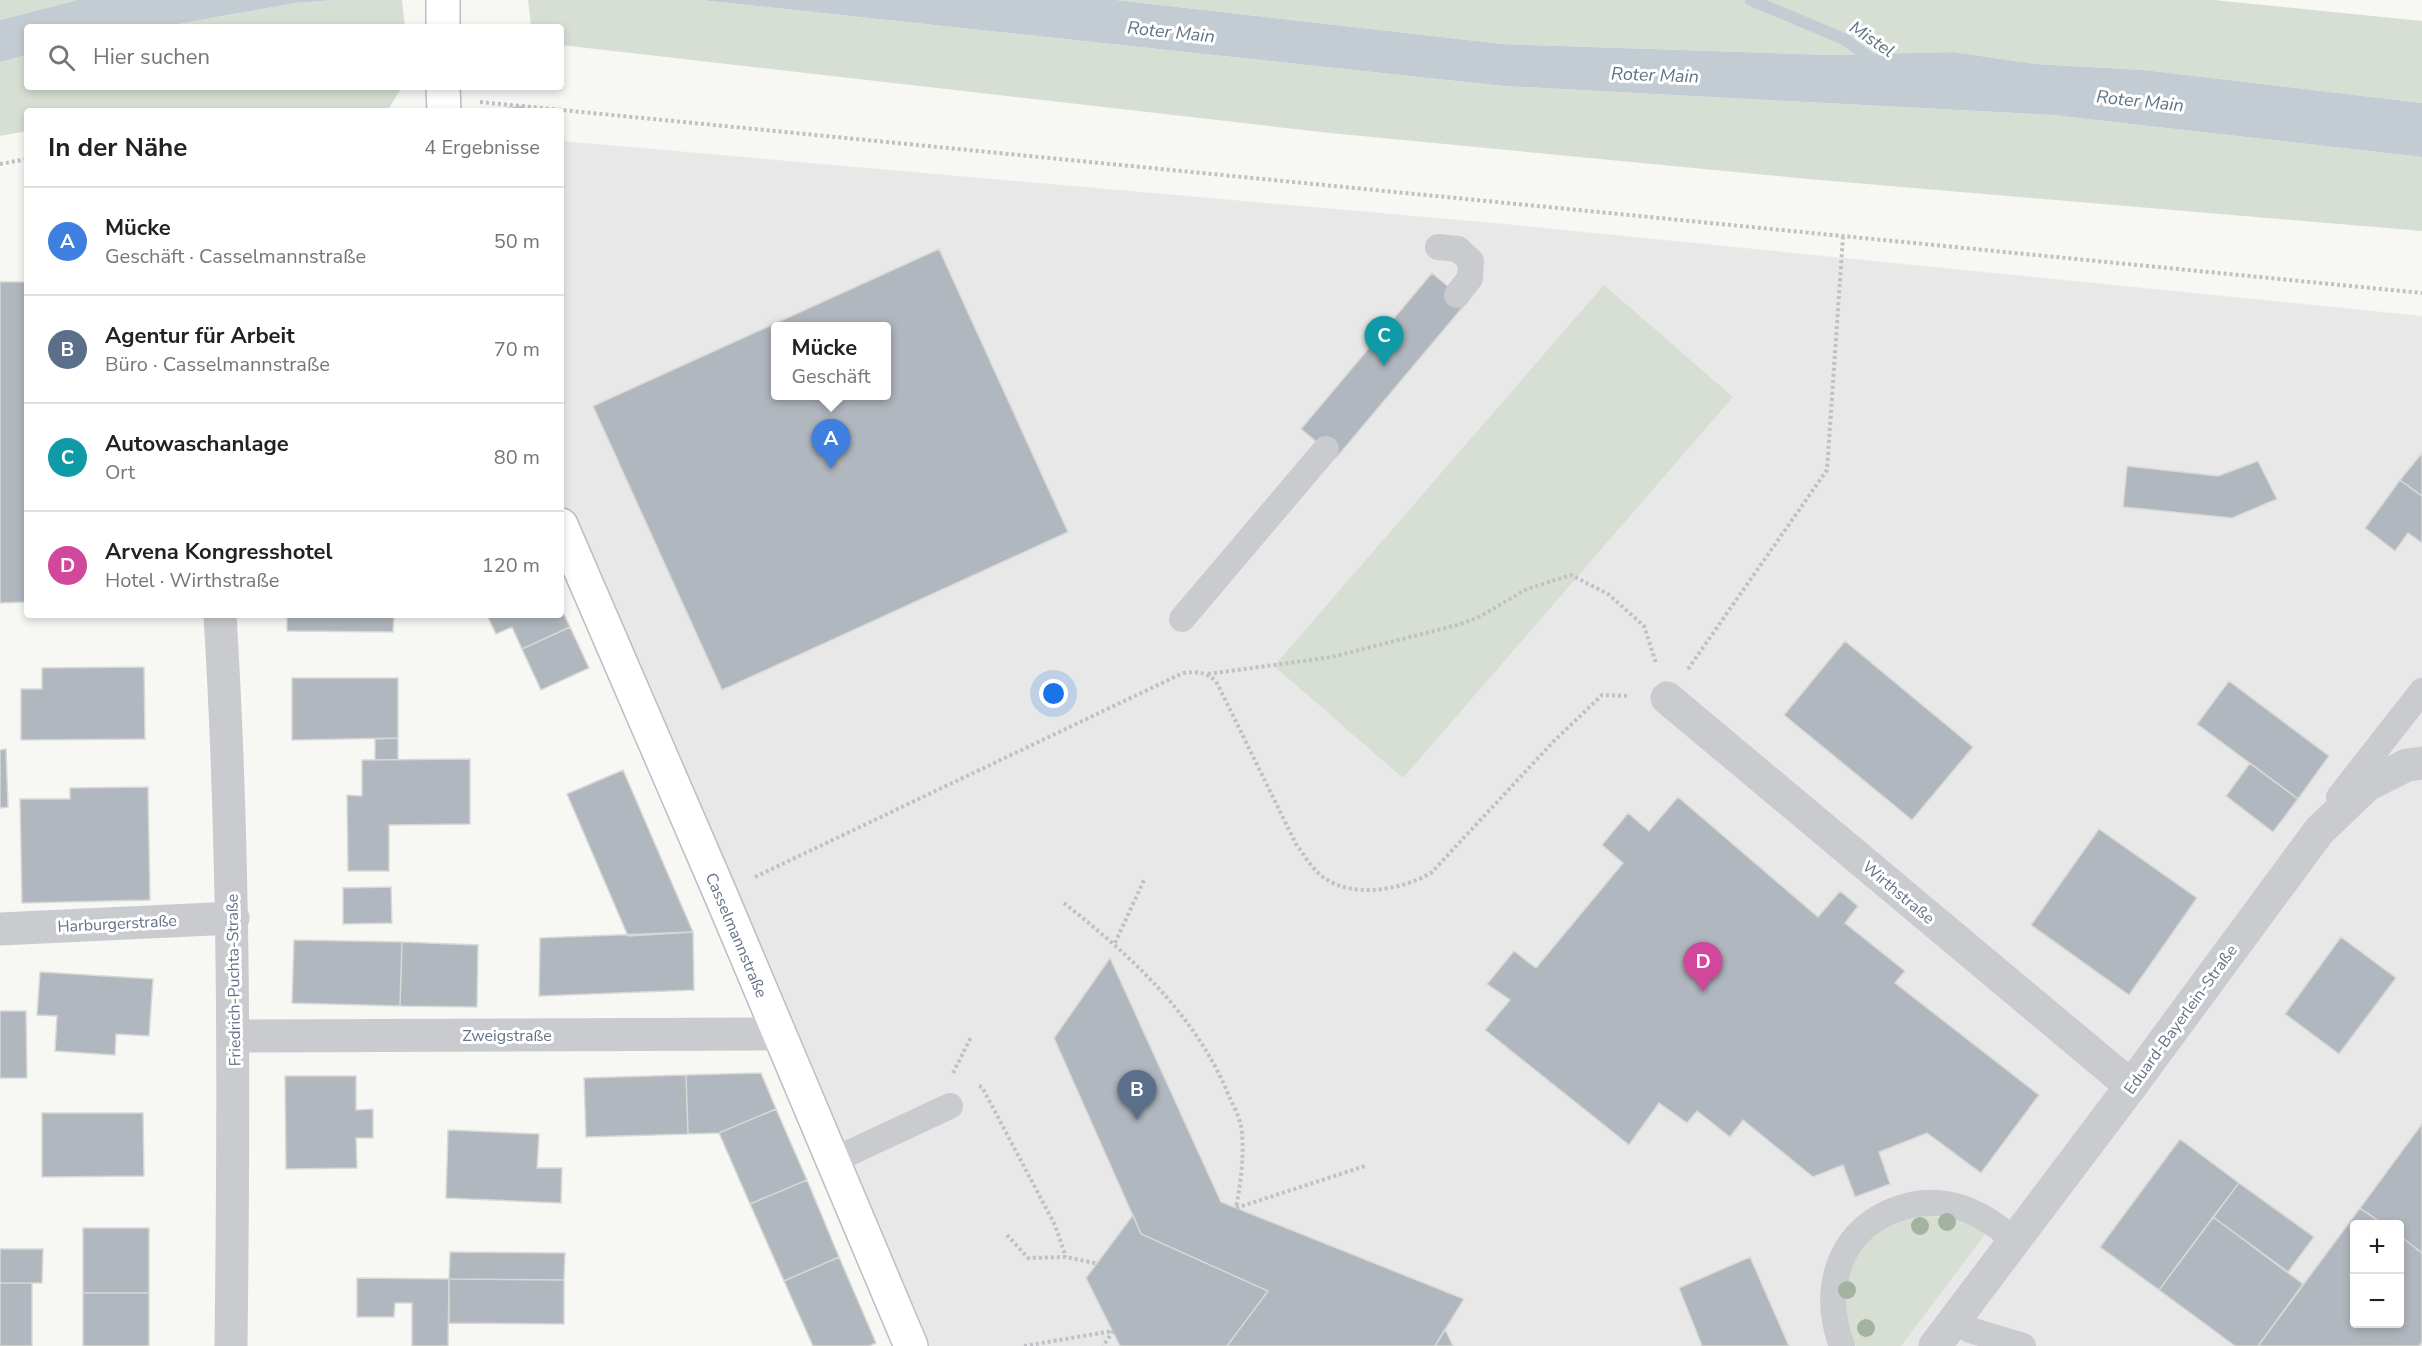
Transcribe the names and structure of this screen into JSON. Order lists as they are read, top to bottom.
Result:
{
  "streets": {
    "street": [
      "Wirthstraße",
      "Harburgerstraße",
      "Casselmannstraße",
      "Friedrich-Puchta-Straße",
      "Eduard-Bayerlein-Straße",
      "Zweigstraße"
    ]
  },
  "crossings": [
    ["Wirthstraße", "Eduard-Bayerlein-Straße"],
    ["Harburgerstraße", "Friedrich-Puchta-Straße"],
    ["Casselmannstraße", "Zweigstraße"],
    ["Friedrich-Puchta-Straße", "Zweigstraße"]
  ],
  "water": ["Roter Main", "Mistel"],
  "page": {
    "search": "Hier suchen",
    "heading": ["In der Nähe", "4 Ergebnisse"],
    "list": [
      {
        "mark": "A",
        "name": "Mücke",
        "note": "Geschäft · Casselmannstraße",
        "value": "50 m"
      },
      {
        "mark": "B",
        "name": "Agentur für Arbeit",
        "note": "Büro · Casselmannstraße",
        "value": "70 m"
      },
      {
        "mark": "C",
        "name": "Autowaschanlage",
        "note": "Ort",
        "value": "80 m"
      },
      {
        "mark": "D",
        "name": "Arvena Kongresshotel",
        "note": "Hotel · Wirthstraße",
        "value": "120 m"
      }
    ],
    "pins": [
      "C",
      "A",
      "D",
      "B"
    ],
    "popup": ["Mücke", "Geschäft"],
    "map_buttons": ["+", "−"]
  }
}
